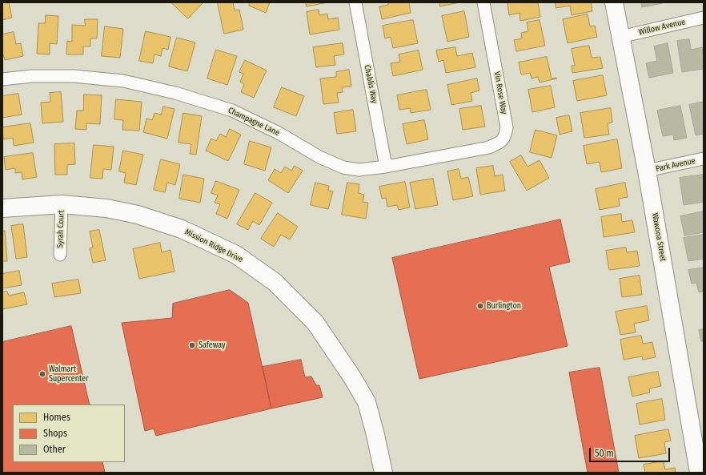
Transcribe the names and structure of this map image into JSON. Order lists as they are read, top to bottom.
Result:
{
  "streets": {
    "street": [
      "Willow Avenue",
      "Chablis Way",
      "Vin Rose Way",
      "Champagne Lane",
      "Park Avenue",
      "Syrah Court",
      "Wawona Street",
      "Mission Ridge Drive"
    ]
  },
  "crossings": [
    ["Willow Avenue", "Wawona Street"],
    ["Chablis Way", "Champagne Lane"],
    ["Vin Rose Way", "Champagne Lane"],
    ["Park Avenue", "Wawona Street"],
    ["Syrah Court", "Mission Ridge Drive"]
  ],
  "places": ["Burlington", "Safeway", "Walmart Supercenter"],
  "legend": ["Homes", "Shops", "Other"],
  "scale_bar": "50 m"
}
